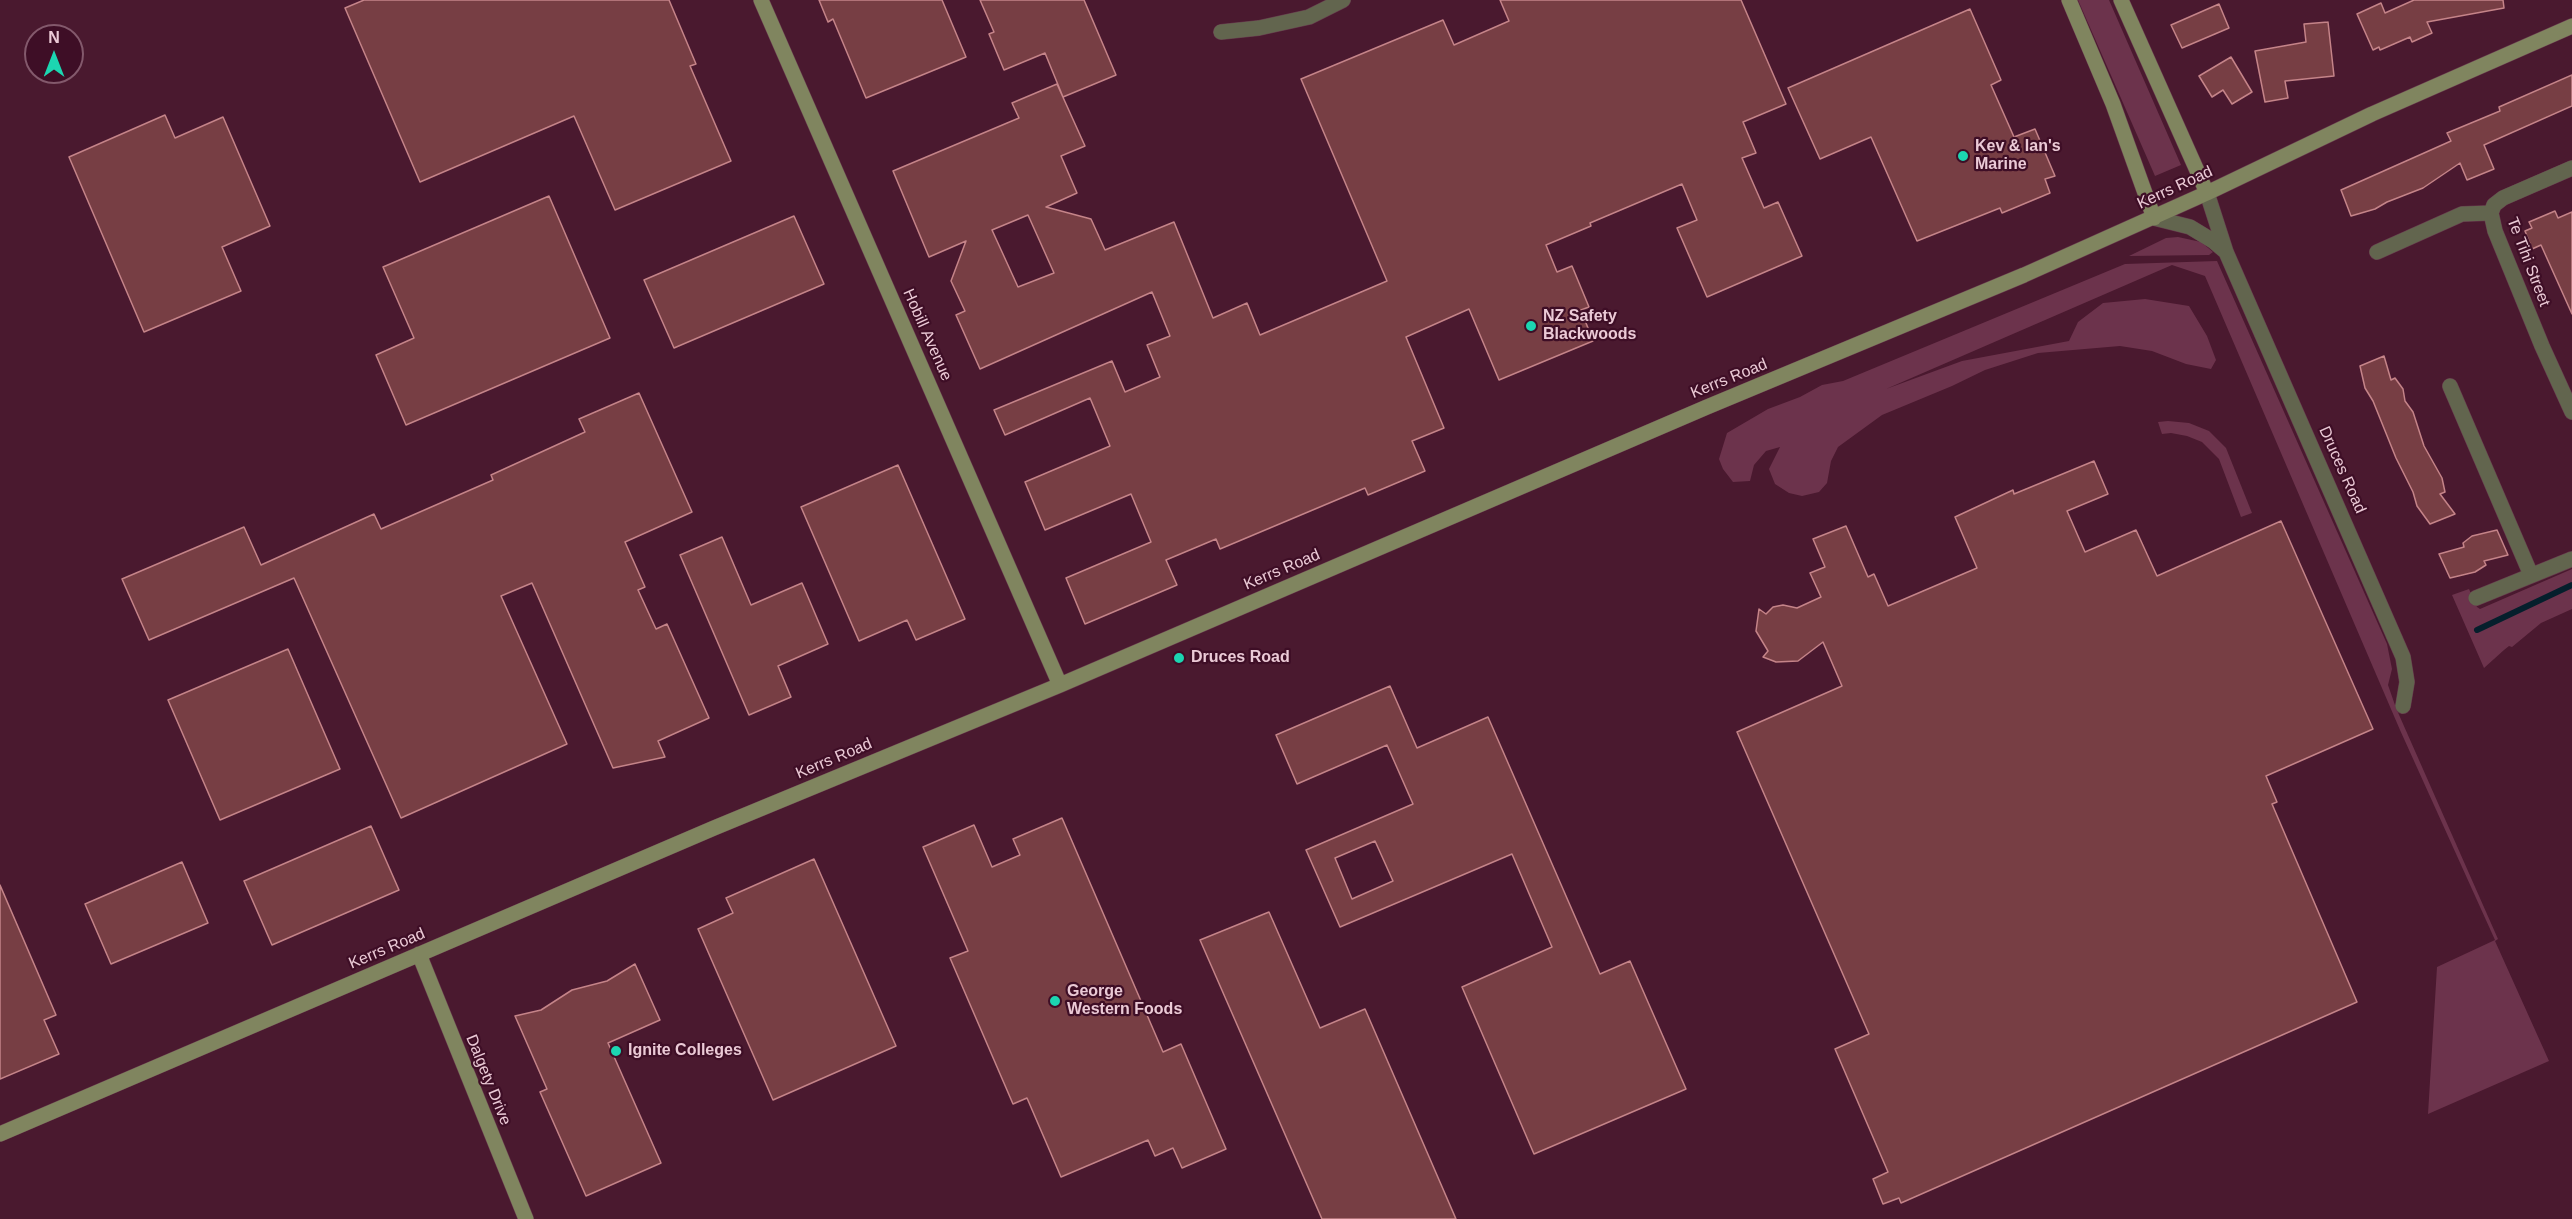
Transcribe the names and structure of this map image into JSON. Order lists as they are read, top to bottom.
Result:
{
  "streets": {
    "main road": [
      "Kerrs Road",
      "Hobill Avenue",
      "Druces Road",
      "Dalgety Drive"
    ],
    "street": ["Te Tihi Street"]
  },
  "crossings": [
    ["Kerrs Road", "Hobill Avenue"],
    ["Kerrs Road", "Druces Road"],
    ["Kerrs Road", "Dalgety Drive"]
  ],
  "places": [
    "Kev & Ian's Marine",
    "NZ Safety Blackwoods",
    "Druces Road",
    "George Western Foods",
    "Ignite Colleges"
  ],
  "north": "top"
}
